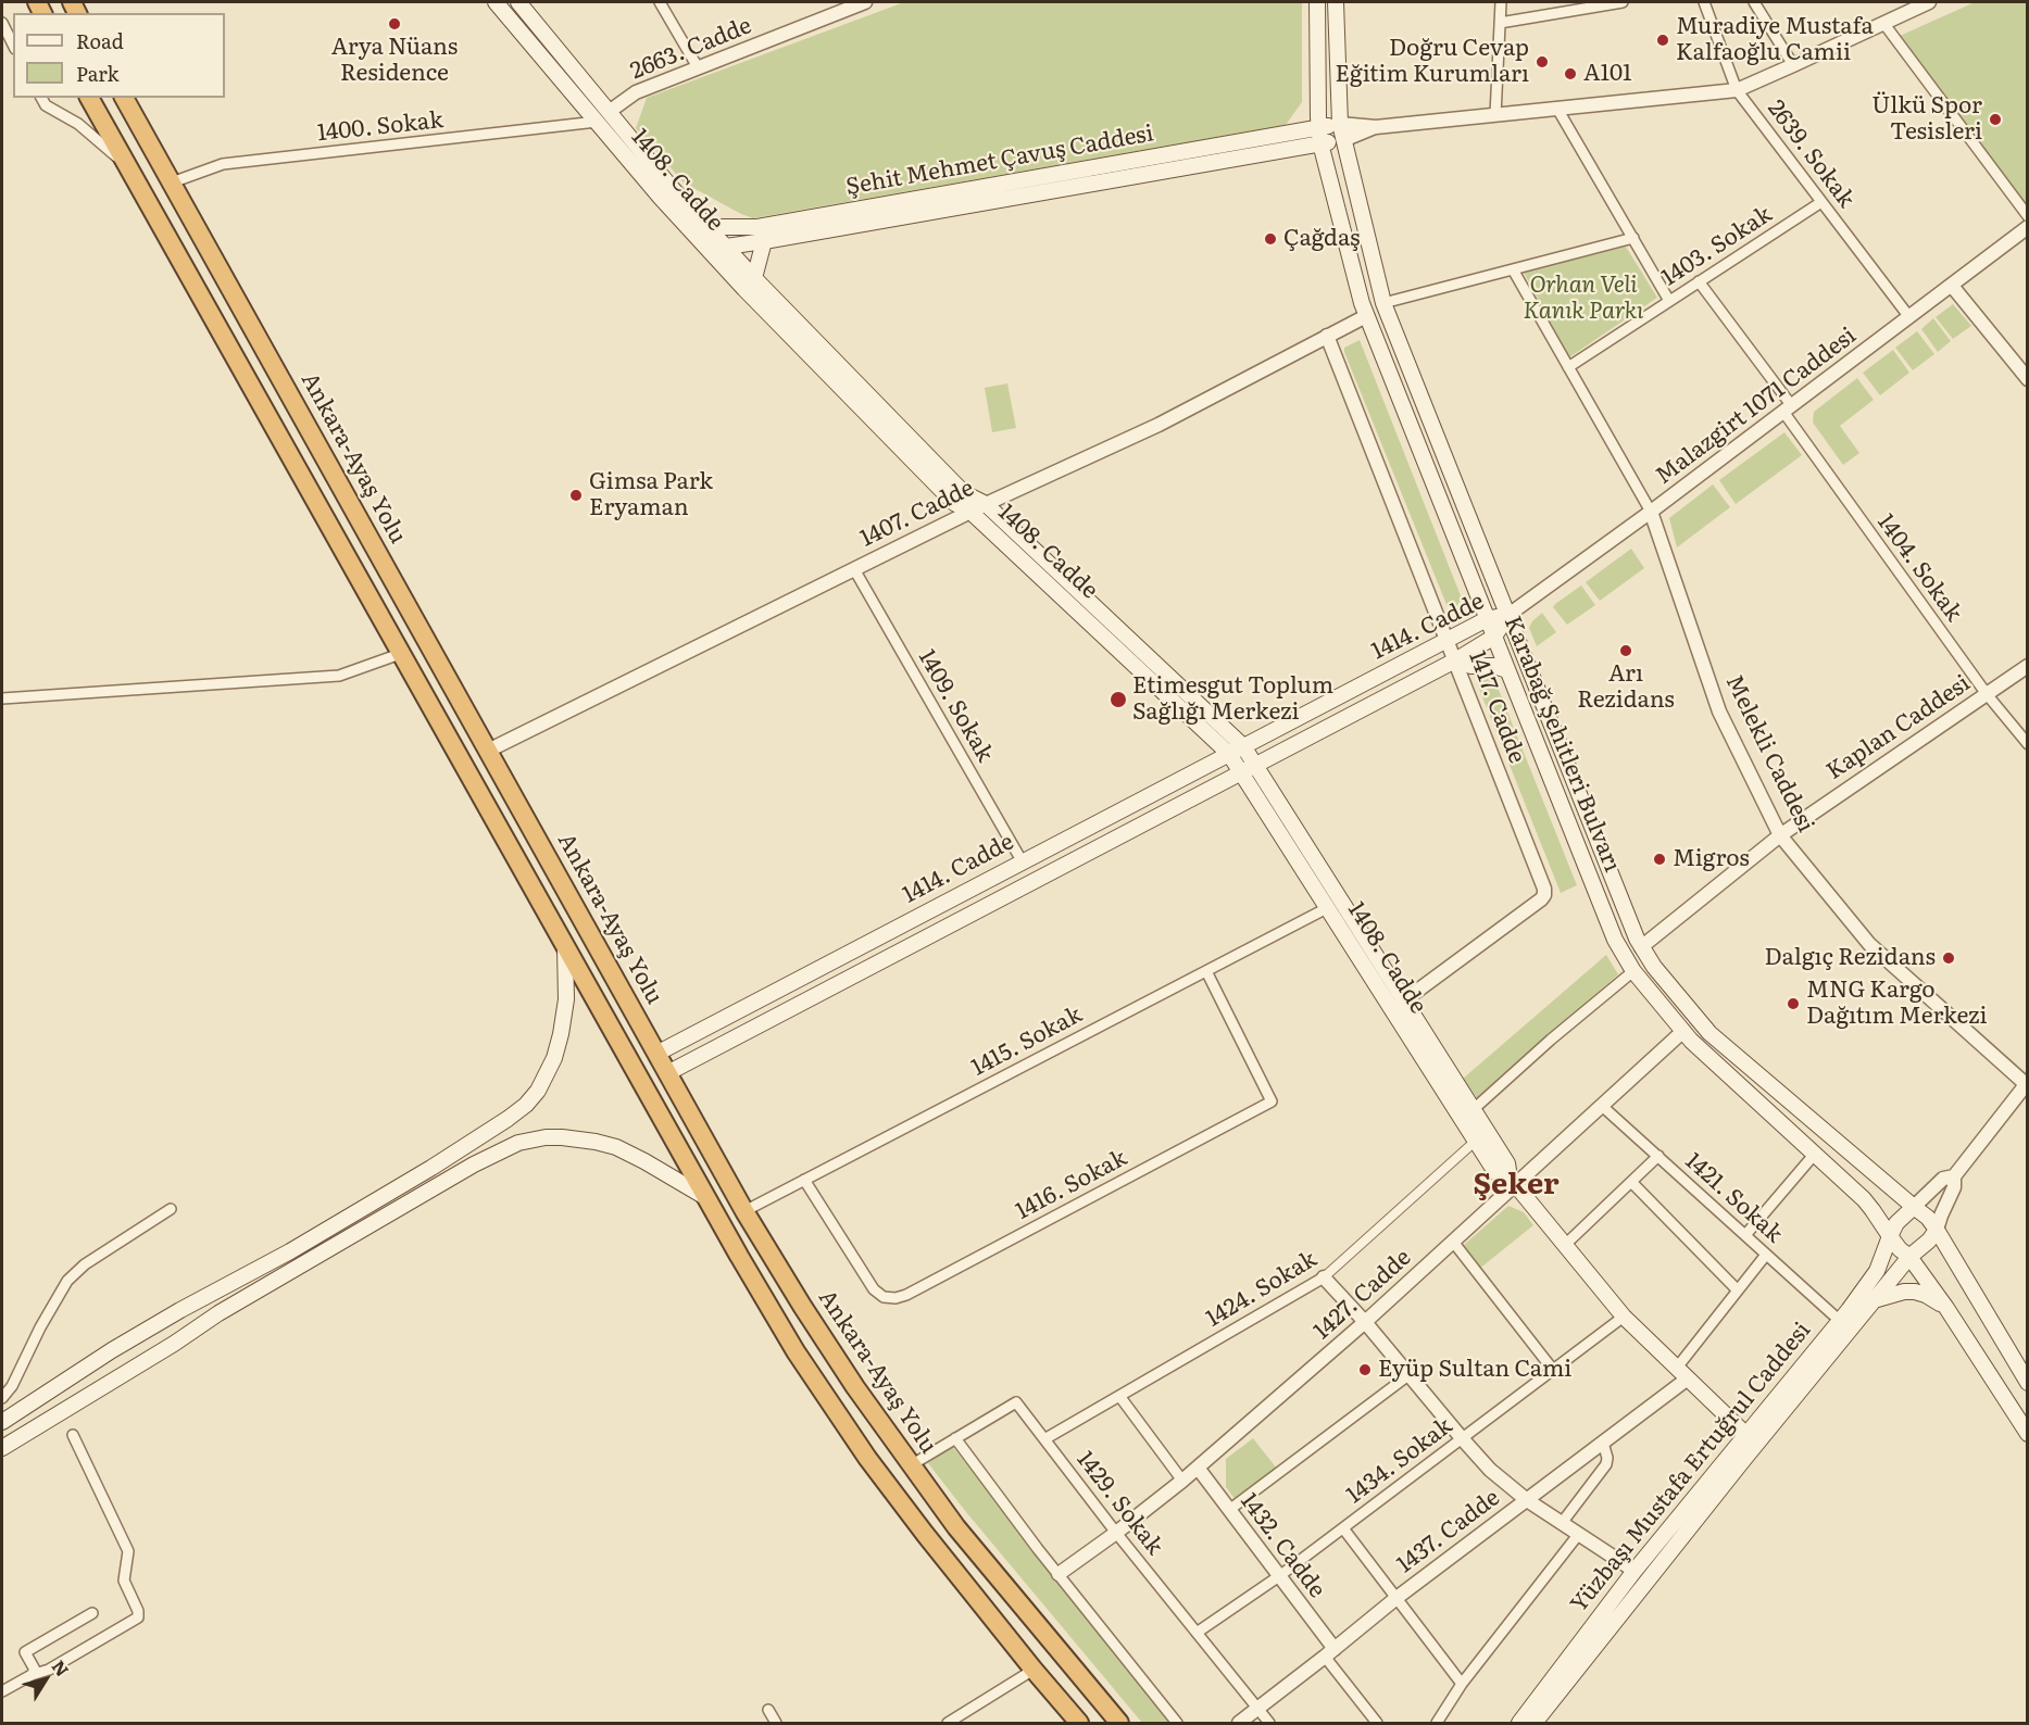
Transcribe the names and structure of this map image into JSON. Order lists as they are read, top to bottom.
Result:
{
  "streets": {
    "highway": ["Ankara-Ayaş Yolu"],
    "main road": [
      "Şehit Mehmet Çavuş Caddesi",
      "1408. Cadde",
      "1414. Cadde",
      "Karabağ Şehitleri Bulvarı",
      "Yüzbaşı Mustafa Ertuğrul Caddesi"
    ],
    "street": [
      "2663. Cadde",
      "1400. Sokak",
      "2639. Sokak",
      "1403. Sokak",
      "Malazgirt 1071 Caddesi",
      "1407. Cadde",
      "1404. Sokak",
      "1409. Sokak",
      "1417. Cadde",
      "Kaplan Caddesi",
      "Melekli Caddesi",
      "1415. Sokak",
      "1416. Sokak",
      "1421. Sokak",
      "1424. Sokak",
      "1427. Cadde",
      "1434. Sokak",
      "1429. Sokak",
      "1437. Cadde",
      "1432. Cadde"
    ]
  },
  "crossings": [
    ["2663. Cadde", "1408. Cadde"],
    ["1400. Sokak", "1408. Cadde"],
    ["1400. Sokak", "Ankara-Ayaş Yolu"],
    ["2639. Sokak", "1403. Sokak"],
    ["2639. Sokak", "Malazgirt 1071 Caddesi"],
    ["Şehit Mehmet Çavuş Caddesi", "1408. Cadde"],
    ["Şehit Mehmet Çavuş Caddesi", "Karabağ Şehitleri Bulvarı"],
    ["1408. Cadde", "1407. Cadde"],
    ["1408. Cadde", "1414. Cadde"],
    ["1408. Cadde", "1417. Cadde"],
    ["1408. Cadde", "1415. Sokak"],
    ["1408. Cadde", "1424. Sokak"],
    ["1408. Cadde", "1427. Cadde"],
    ["1408. Cadde", "1434. Sokak"],
    ["1408. Cadde", "Yüzbaşı Mustafa Ertuğrul Caddesi"],
    ["1408. Cadde", "1437. Cadde"],
    ["1403. Sokak", "1404. Sokak"],
    ["Malazgirt 1071 Caddesi", "1404. Sokak"],
    ["Malazgirt 1071 Caddesi", "1414. Cadde"],
    ["Malazgirt 1071 Caddesi", "Karabağ Şehitleri Bulvarı"],
    ["Malazgirt 1071 Caddesi", "Melekli Caddesi"],
    ["Ankara-Ayaş Yolu", "1407. Cadde"],
    ["Ankara-Ayaş Yolu", "1414. Cadde"],
    ["Ankara-Ayaş Yolu", "1415. Sokak"],
    ["Ankara-Ayaş Yolu", "1429. Sokak"],
    ["1407. Cadde", "1409. Sokak"],
    ["1407. Cadde", "1417. Cadde"],
    ["1407. Cadde", "Karabağ Şehitleri Bulvarı"],
    ["1404. Sokak", "Kaplan Caddesi"],
    ["1414. Cadde", "1409. Sokak"],
    ["1414. Cadde", "1417. Cadde"],
    ["1414. Cadde", "Karabağ Şehitleri Bulvarı"],
    ["Kaplan Caddesi", "Karabağ Şehitleri Bulvarı"],
    ["Kaplan Caddesi", "Melekli Caddesi"],
    ["Karabağ Şehitleri Bulvarı", "1427. Cadde"],
    ["Karabağ Şehitleri Bulvarı", "Yüzbaşı Mustafa Ertuğrul Caddesi"],
    ["1415. Sokak", "1416. Sokak"],
    ["1421. Sokak", "1427. Cadde"],
    ["1421. Sokak", "Yüzbaşı Mustafa Ertuğrul Caddesi"],
    ["1424. Sokak", "1429. Sokak"],
    ["1427. Cadde", "1429. Sokak"],
    ["1427. Cadde", "1432. Cadde"],
    ["1434. Sokak", "1429. Sokak"],
    ["1434. Sokak", "1432. Cadde"],
    ["1429. Sokak", "1437. Cadde"],
    ["1437. Cadde", "1432. Cadde"]
  ],
  "districts": ["Şeker"],
  "parks": ["Orhan Veli Kanık Parkı"],
  "places": [
    "Arya Nüans Residence",
    "Muradiye Mustafa Kalfaoğlu Camii",
    "Doğru Cevap Eğitim Kurumları",
    "A101",
    "Ülkü Spor Tesisleri",
    "Çağdaş",
    "Gimsa Park Eryaman",
    "Arı Rezidans",
    "Etimesgut Toplum Sağlığı Merkezi",
    "Migros",
    "Dalgıç Rezidans",
    "MNG Kargo Dağıtım Merkezi",
    "Eyüp Sultan Cami"
  ],
  "legend": ["Road", "Park"],
  "north": "top right"
}
